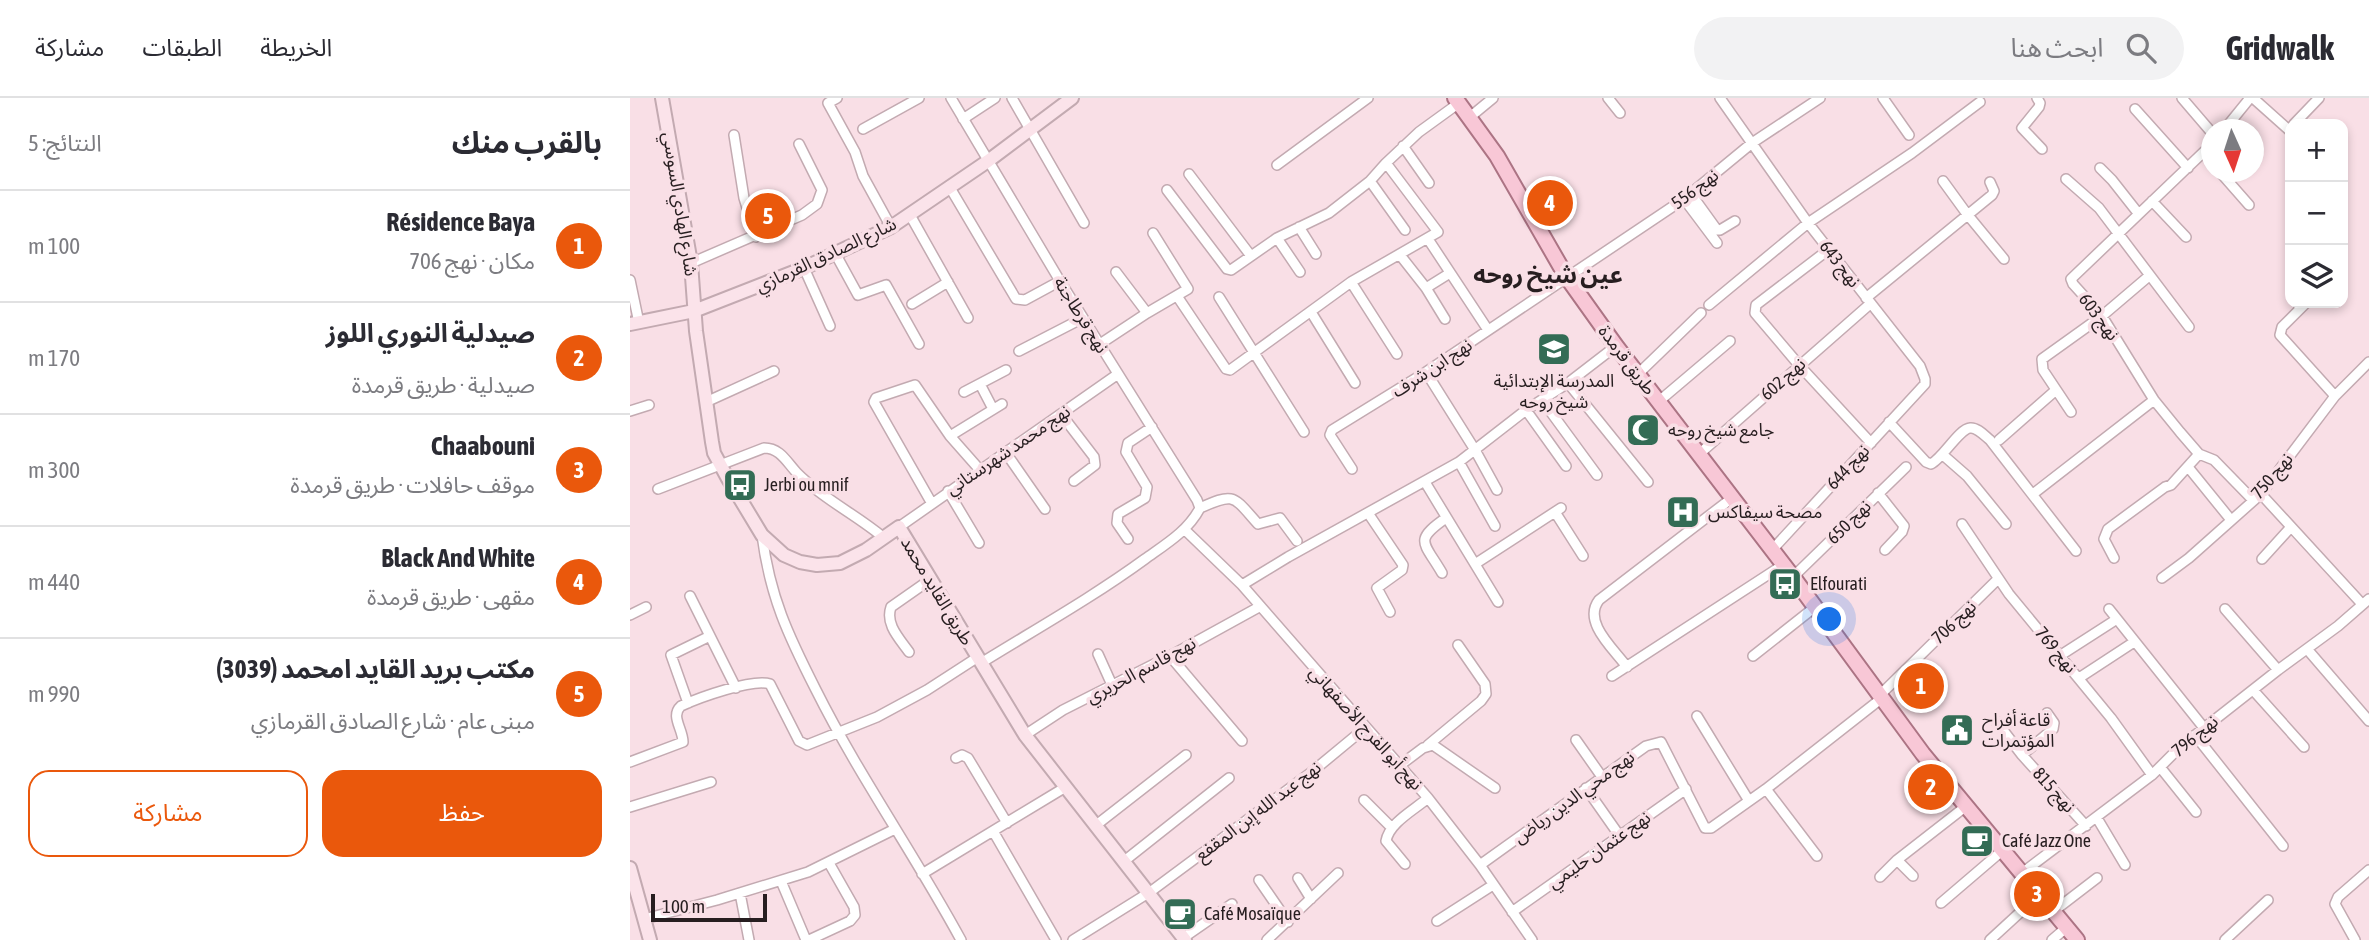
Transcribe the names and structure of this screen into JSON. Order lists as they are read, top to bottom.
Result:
{
  "streets": {
    "main road": [
      "شارع الهادي السوسي",
      "شارع الصادق القرمازي",
      "طريق قرمدة",
      "طريق القايد محمد"
    ],
    "street": [
      "نهج 556",
      "نهج 643",
      "نهج قرطاجنة",
      "نهج 603",
      "نهج ابن شرف",
      "نهج 602",
      "نهج محمد شهرستاني",
      "نهج 644",
      "نهج 750",
      "نهج 650",
      "نهج 706",
      "نهج 769",
      "نهج قاسم الحريري",
      "نهج أبو الفرج الأصفهاني",
      "نهج 796",
      "نهج 815",
      "نهج محي الدين رياض",
      "نهج عبد الله إبن المقفع",
      "نهج عثمان حليمي"
    ]
  },
  "crossings": [
    ["نهج 556", "نهج 643"],
    ["نهج 556", "طريق قرمدة"],
    ["نهج 556", "نهج ابن شرف"],
    ["شارع الهادي السوسي", "شارع الصادق القرمازي"],
    ["شارع الهادي السوسي", "طريق القايد محمد"],
    ["شارع الصادق القرمازي", "نهج قرطاجنة"],
    ["شارع الصادق القرمازي", "طريق القايد محمد"],
    ["نهج 643", "نهج 602"],
    ["نهج 643", "نهج 644"],
    ["نهج قرطاجنة", "نهج محمد شهرستاني"],
    ["نهج 603", "نهج 750"],
    ["نهج 603", "نهج 796"],
    ["طريق قرمدة", "نهج ابن شرف"],
    ["طريق قرمدة", "نهج 602"],
    ["طريق قرمدة", "نهج 644"],
    ["طريق قرمدة", "نهج 650"],
    ["طريق قرمدة", "نهج 706"],
    ["طريق قرمدة", "نهج 796"],
    ["نهج محمد شهرستاني", "طريق القايد محمد"],
    ["طريق القايد محمد", "نهج قاسم الحريري"],
    ["طريق القايد محمد", "نهج عبد الله إبن المقفع"],
    ["نهج 706", "نهج 769"],
    ["نهج 706", "نهج محي الدين رياض"],
    ["نهج 706", "نهج عثمان حليمي"],
    ["نهج 769", "نهج 796"],
    ["نهج قاسم الحريري", "نهج أبو الفرج الأصفهاني"],
    ["نهج أبو الفرج الأصفهاني", "نهج محي الدين رياض"],
    ["نهج أبو الفرج الأصفهاني", "نهج عبد الله إبن المقفع"],
    ["نهج أبو الفرج الأصفهاني", "نهج عثمان حليمي"],
    ["نهج 796", "نهج 815"],
    ["نهج محي الدين رياض", "نهج عثمان حليمي"]
  ],
  "districts": ["عين شيخ روحه"],
  "places": {
    "school or university": ["المدرسة الإبتدائية شيخ روحه"],
    "mosque": ["جامع شيخ روحه"],
    "bus stop": ["Jerbi ou mnif", "Elfourati"],
    "hospital": ["مصحة سيفاكس"],
    "public building": ["قاعة أفراح المؤتمرات"],
    "cafe": ["Café Jazz One", "Café Mosaïque"]
  },
  "scale_bar": "100 m",
  "north": "bottom",
  "page": {
    "header": "Gridwalk",
    "search": "ابحث هنا",
    "nav": ["الخريطة", "الطبقات", "مشاركة"],
    "heading": ["بالقرب منك", "النتائج: 5"],
    "map_buttons": ["+", "−"],
    "pins": [
      "4",
      "5",
      "1",
      "2",
      "3"
    ],
    "list": [
      {
        "mark": "1",
        "name": "Résidence Baya",
        "note": "مكان · نهج 706",
        "value": "100 m"
      },
      {
        "mark": "2",
        "name": "صيدلية النوري اللوز",
        "note": "صيدلية · طريق قرمدة",
        "value": "170 m"
      },
      {
        "mark": "3",
        "name": "Chaabouni",
        "note": "موقف حافلات · طريق قرمدة",
        "value": "300 m"
      },
      {
        "mark": "4",
        "name": "Black And White",
        "note": "مقهى · طريق قرمدة",
        "value": "440 m"
      },
      {
        "mark": "5",
        "name": "مكتب بريد القايد امحمد (3039)",
        "note": "مبنى عام · شارع الصادق القرمازي",
        "value": "990 m"
      }
    ],
    "buttons": ["حفظ", "مشاركة"],
    "scale": "100 m"
  }
}
